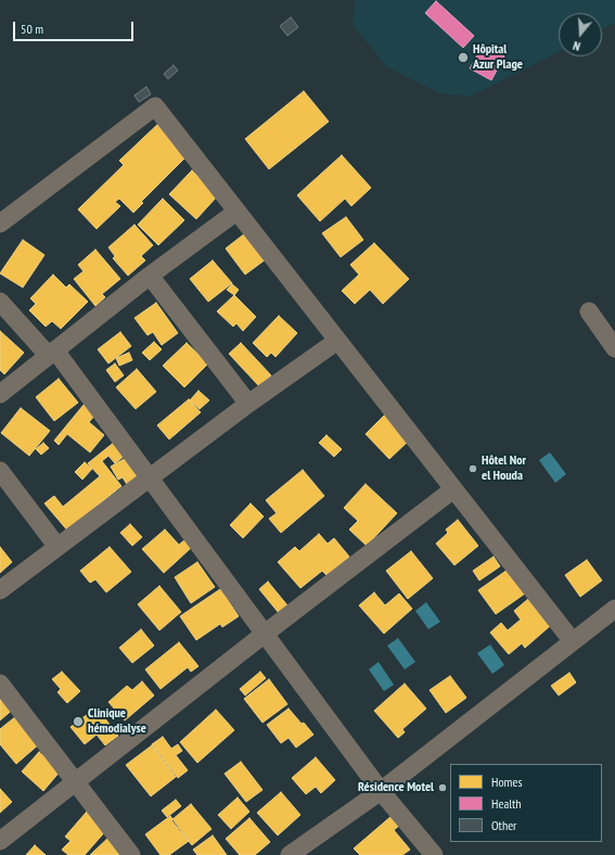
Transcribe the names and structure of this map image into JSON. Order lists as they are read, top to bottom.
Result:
{
  "places": [
    "Hôpital Azur Plage",
    "Hôtel Nor el Houda",
    "Clinique hémodialyse",
    "Résidence Motel"
  ],
  "legend": ["Homes", "Health", "Other"],
  "scale_bar": "50 m",
  "north": "bottom"
}
